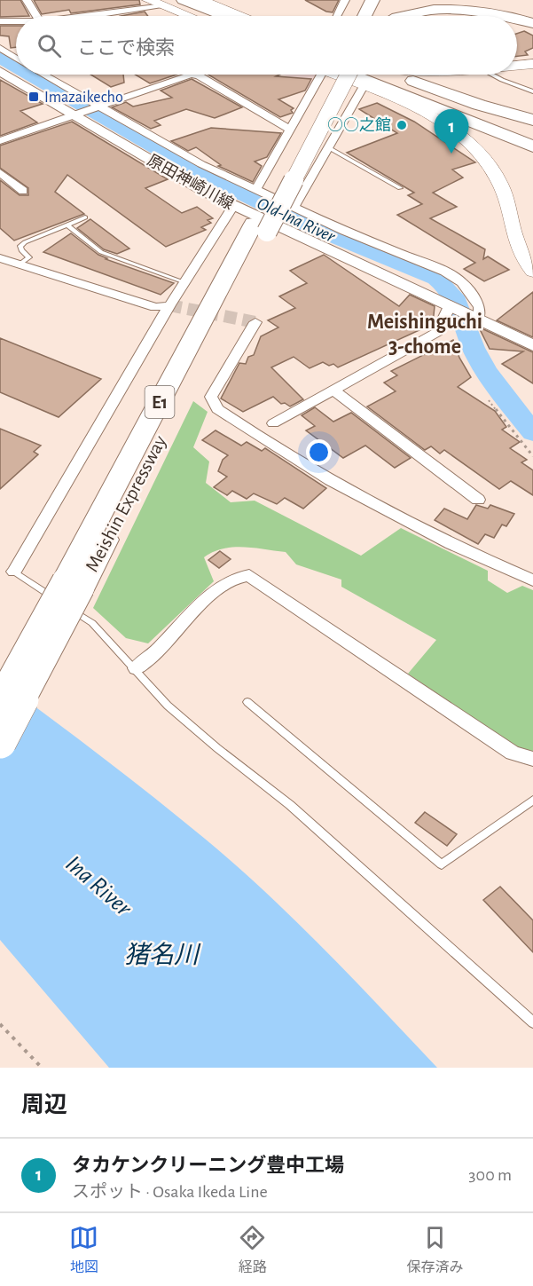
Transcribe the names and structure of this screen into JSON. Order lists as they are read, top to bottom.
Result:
{
  "streets": {
    "highway": ["E1", "Meishin Expressway"],
    "street": ["原田神崎川線"]
  },
  "districts": ["Meishinguchi 3-chome"],
  "water": ["Old-Ina River", "Ina River", "猪名川"],
  "places": {
    "transit": ["Imazaikecho"],
    "other": ["○○之館"]
  },
  "page": {
    "search": "ここで検索",
    "pins": "1",
    "heading": "周辺",
    "list": [
      {
        "mark": "1",
        "name": "タカケンクリーニング豊中工場",
        "note": "スポット · Osaka Ikeda Line",
        "value": "300 m"
      }
    ],
    "nav": ["地図", "経路", "保存済み"]
  }
}
